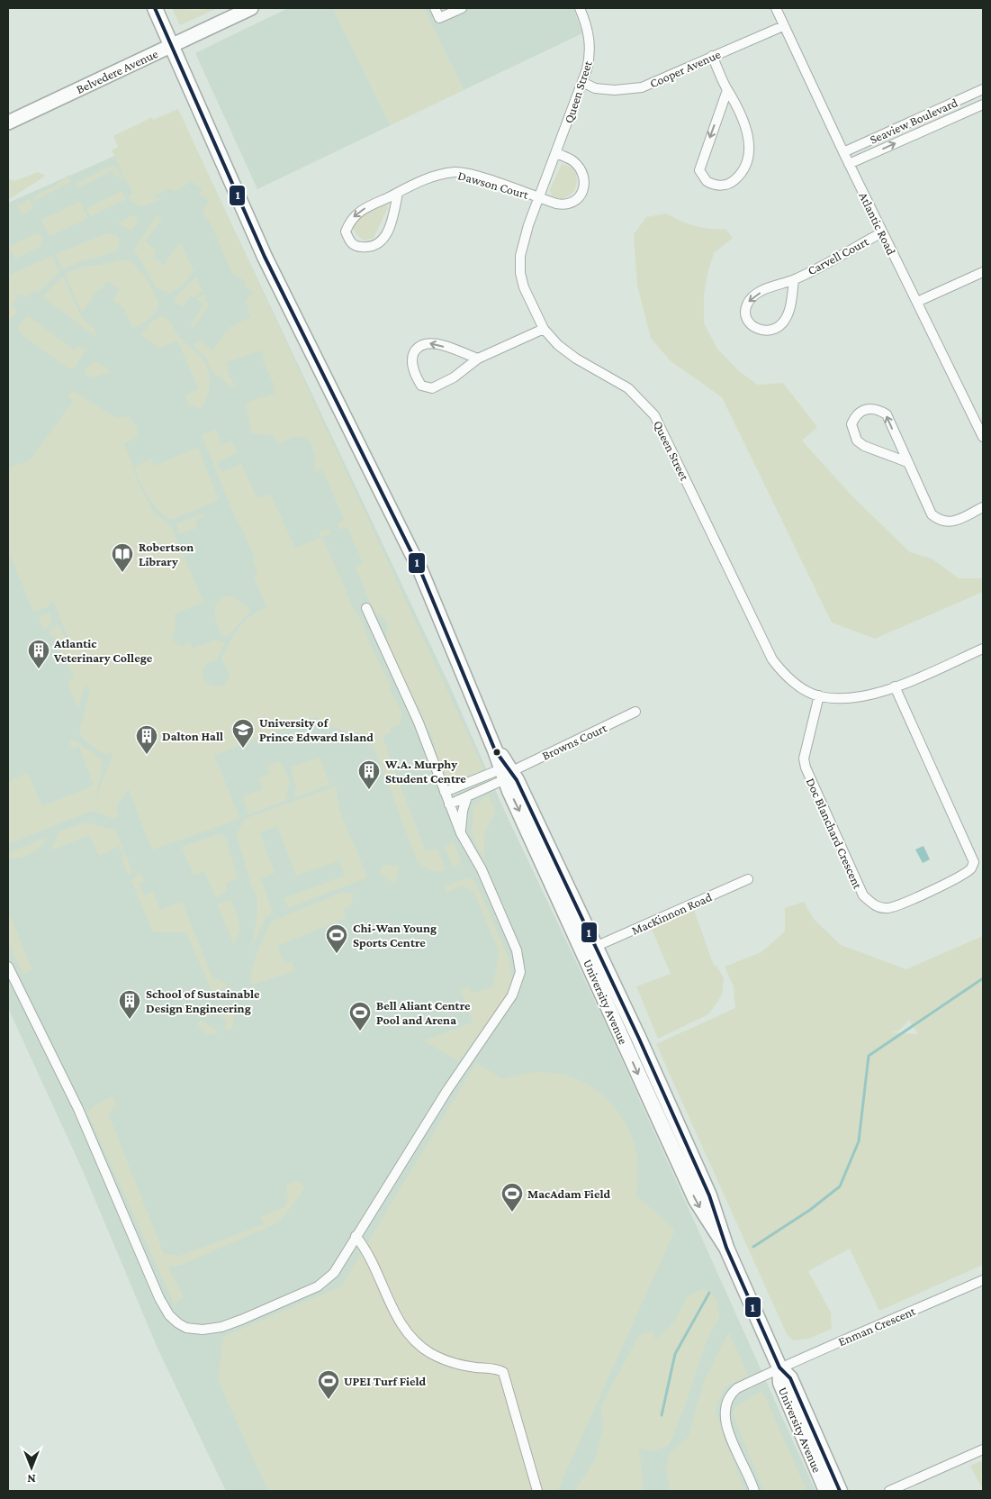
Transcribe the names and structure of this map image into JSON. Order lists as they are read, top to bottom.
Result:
{
  "streets": {
    "main road": ["Belvedere Avenue", "University Avenue"],
    "street": [
      "Cooper Avenue",
      "Queen Street",
      "Seaview Boulevard",
      "Dawson Court",
      "Atlantic Road",
      "Carvell Court",
      "Browns Court",
      "Doc Blanchard Crescent",
      "MacKinnon Road",
      "Enman Crescent"
    ]
  },
  "crossings": [
    ["Cooper Avenue", "Queen Street"],
    ["Cooper Avenue", "Atlantic Road"],
    ["Belvedere Avenue", "University Avenue"],
    ["Queen Street", "Dawson Court"],
    ["Queen Street", "Doc Blanchard Crescent"],
    ["Seaview Boulevard", "Atlantic Road"],
    ["Atlantic Road", "Carvell Court"],
    ["Browns Court", "University Avenue"],
    ["MacKinnon Road", "University Avenue"],
    ["University Avenue", "Enman Crescent"]
  ],
  "places": {
    "library": ["Robertson Library"],
    "building": [
      "Atlantic Veterinary College",
      "Dalton Hall",
      "W.A. Murphy Student Centre",
      "School of Sustainable Design Engineering"
    ],
    "school or university": ["University of Prince Edward Island"],
    "sports": [
      "Chi-Wan Young Sports Centre",
      "Bell Aliant Centre Pool and Arena",
      "MacAdam Field",
      "UPEI Turf Field"
    ]
  },
  "lines": ["transit line 1"],
  "north": "bottom"
}
